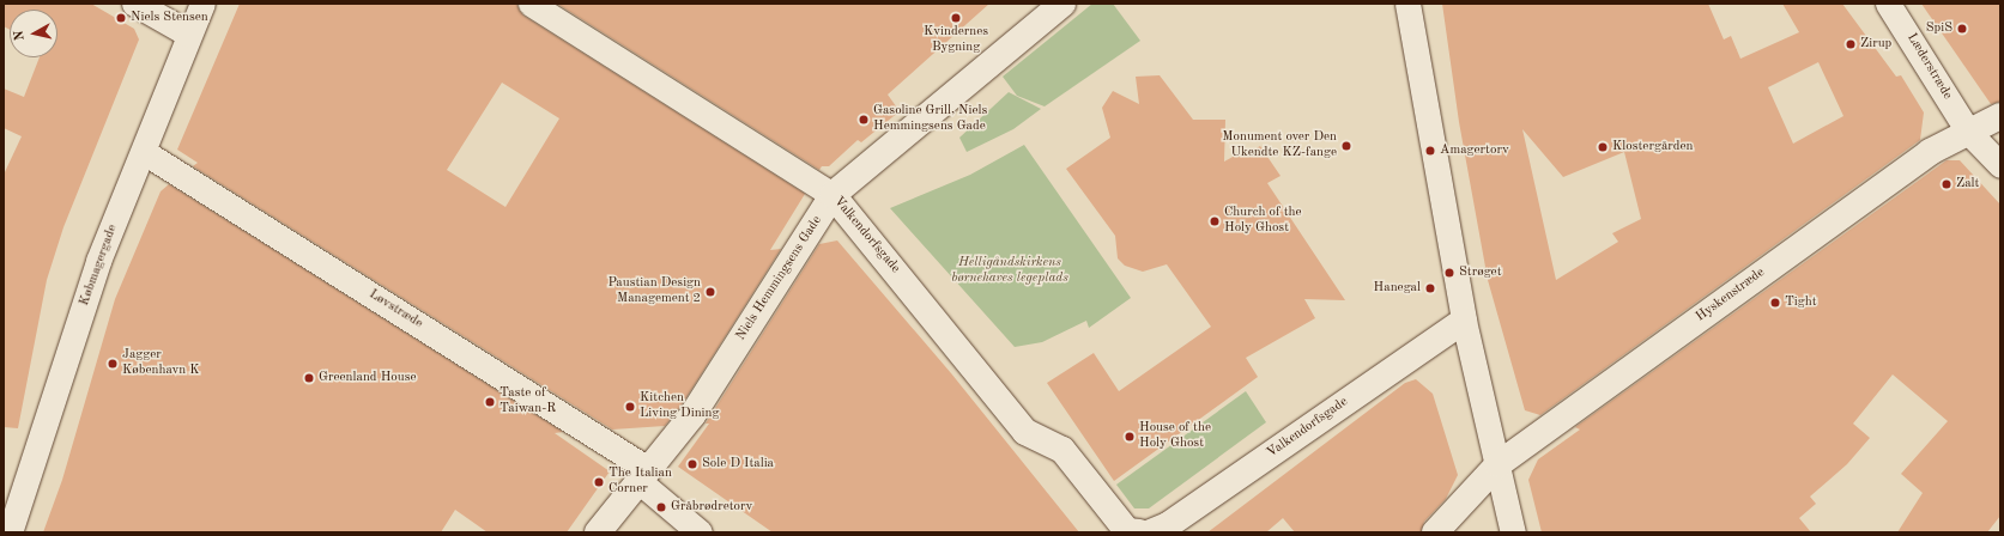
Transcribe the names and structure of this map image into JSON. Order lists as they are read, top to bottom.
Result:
{
  "streets": {
    "street": [
      "Læderstræde",
      "Valkendorfsgade",
      "Købmagergade",
      "Niels Hemmingsens Gade",
      "Hyskenstræde",
      "Løvstræde"
    ]
  },
  "crossings": [
    ["Læderstræde", "Hyskenstræde"],
    ["Valkendorfsgade", "Niels Hemmingsens Gade"],
    ["Købmagergade", "Løvstræde"],
    ["Niels Hemmingsens Gade", "Løvstræde"]
  ],
  "parks": ["Helligåndskirkens børnehaves legeplads"],
  "places": [
    "Niels Stensen",
    "Kvindernes Bygning",
    "SpiS",
    "Zirup",
    "Gasoline Grill, Niels Hemmingsens Gade",
    "Monument over Den Ukendte KZ-fange",
    "Klostergården",
    "Amagertorv",
    "Zalt",
    "Church of the Holy Ghost",
    "Strøget",
    "Hanegal",
    "Paustian Design Management 2",
    "Tight",
    "Jagger København K",
    "Greenland House",
    "Taste of Taiwan-R",
    "Kitchen Living Dining",
    "House of the Holy Ghost",
    "Sole D Italia",
    "The Italian Corner",
    "Gråbrødretorv"
  ],
  "north": "left"
}
